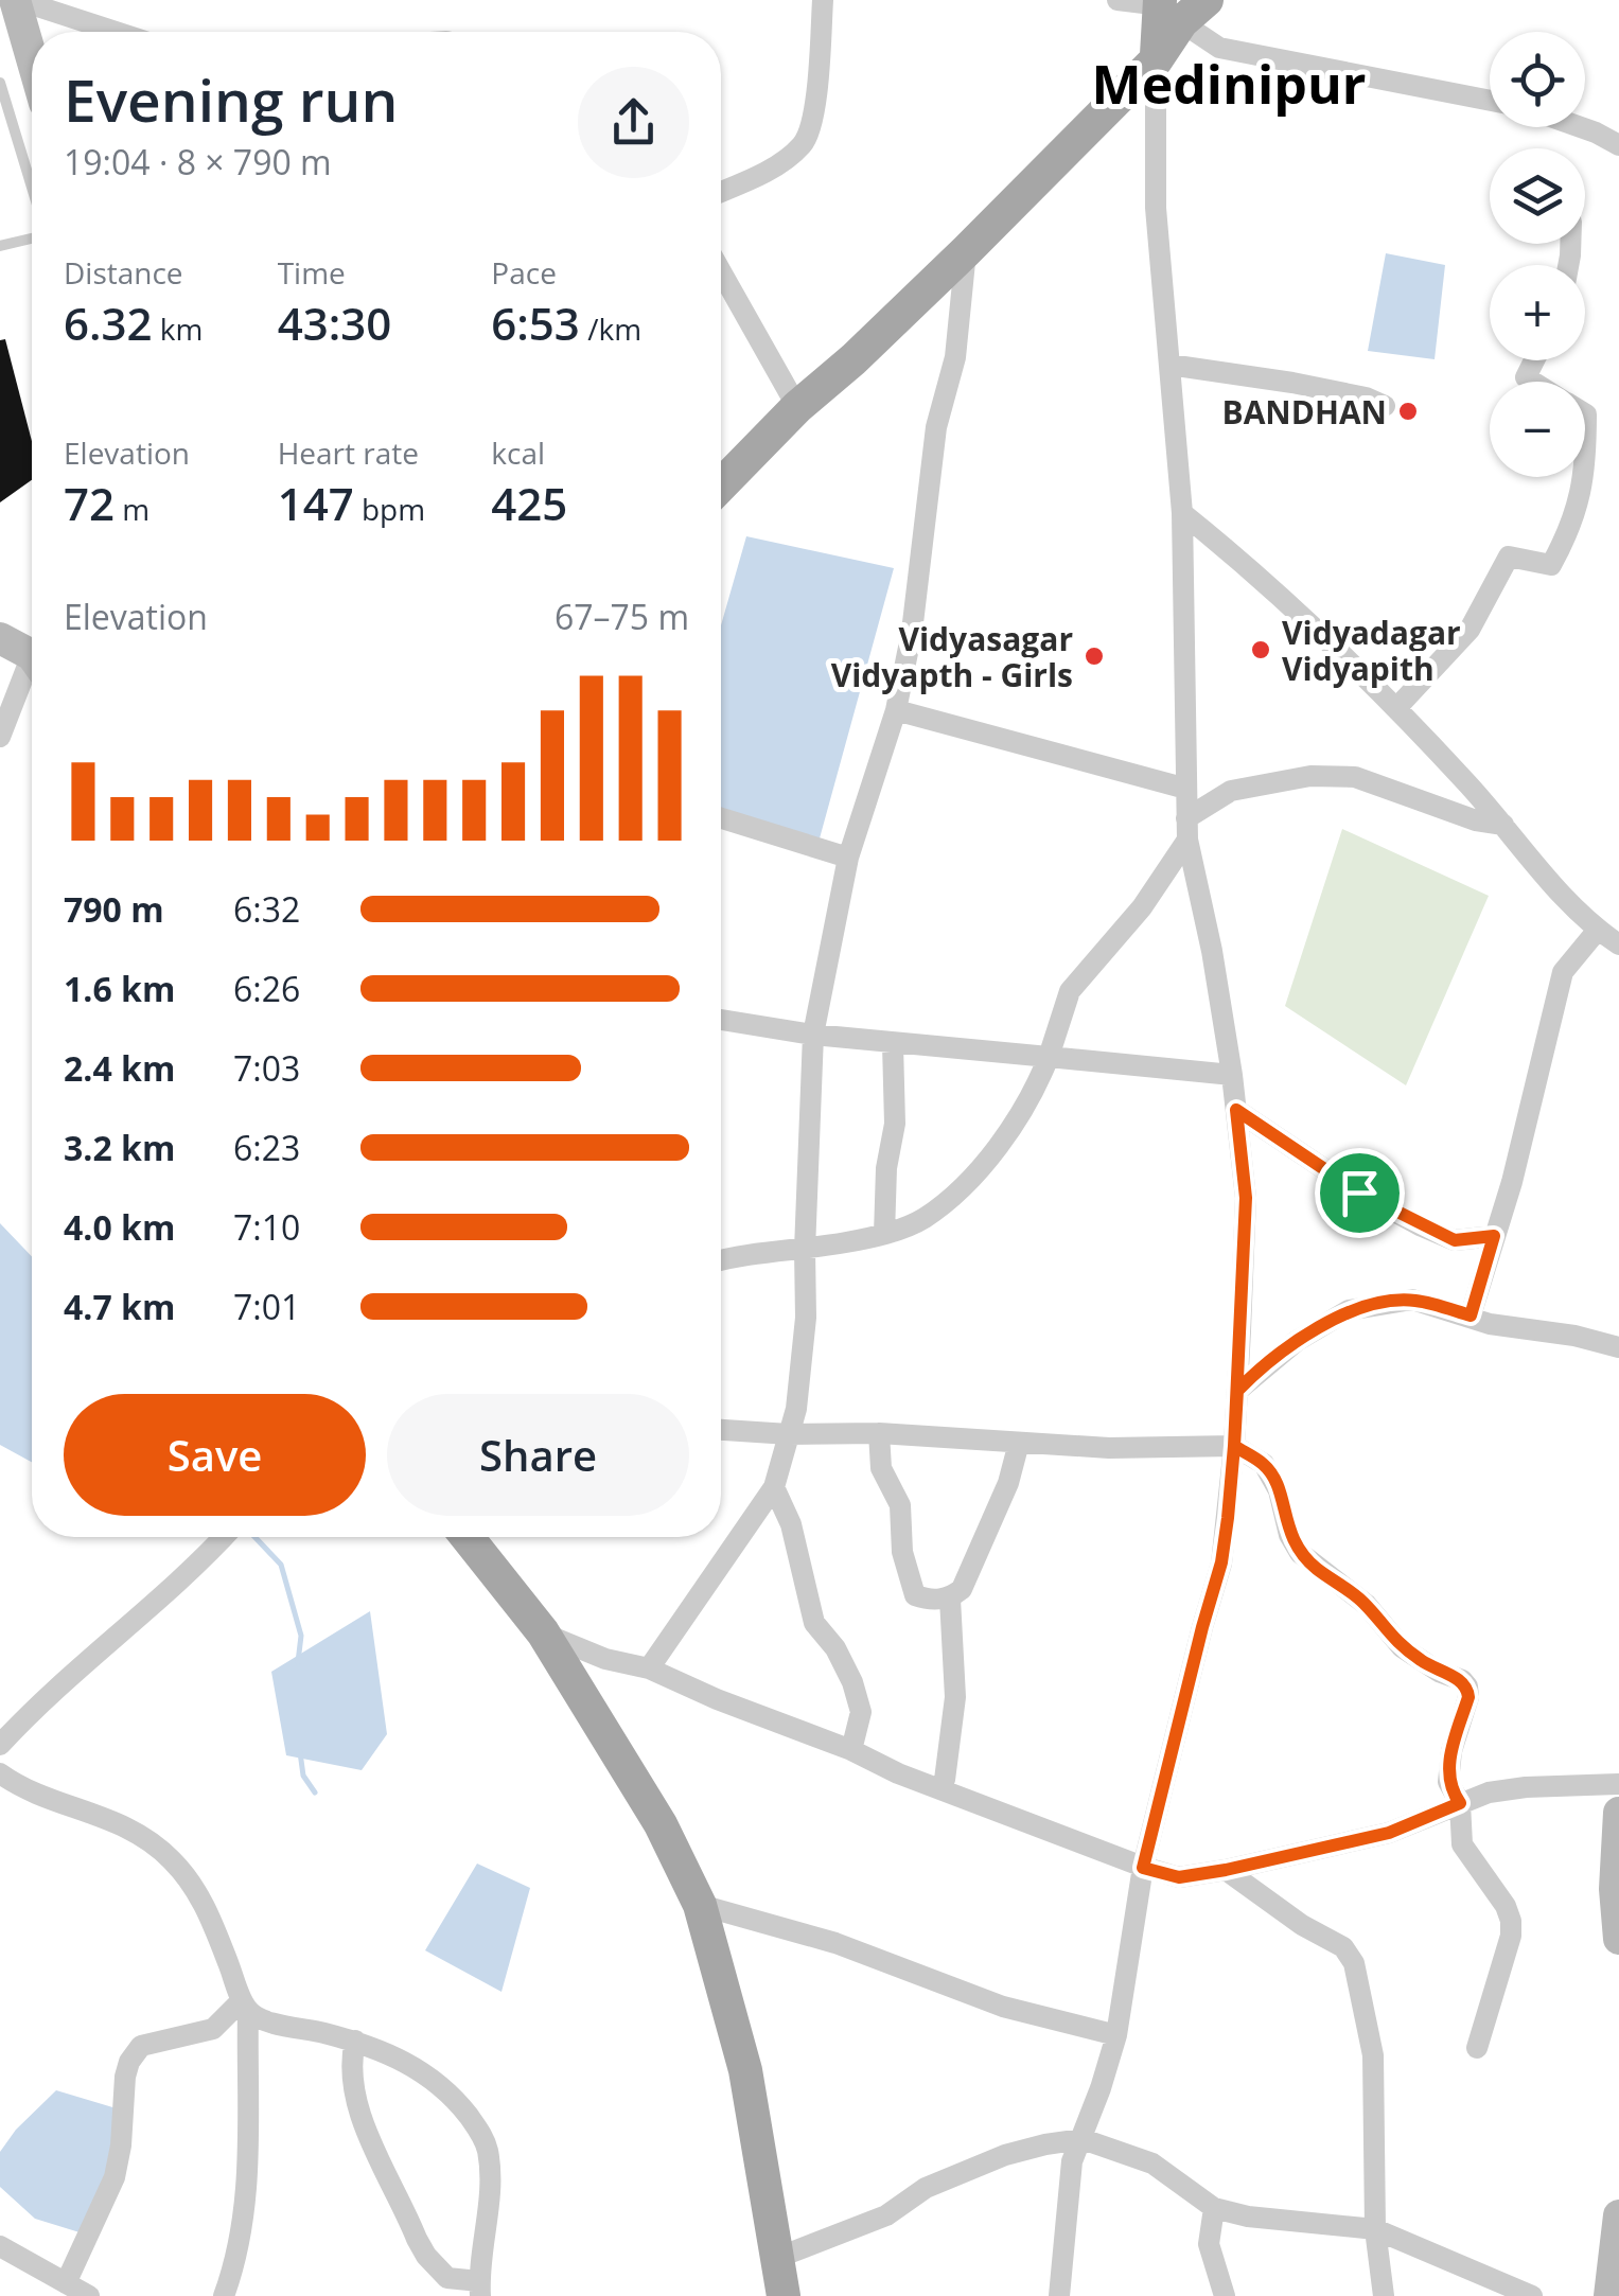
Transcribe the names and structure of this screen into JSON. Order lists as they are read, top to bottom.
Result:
{
  "districts": ["Medinipur"],
  "places": ["BANDHAN", "Vidyadagar Vidyapith", "Vidyasagar Vidyapth - Girls"],
  "page": {
    "map_buttons": ["+", "−"],
    "heading": ["Evening run", "19:04 · 8 × 790 m"],
    "stats": [
      ["Distance", "6.32 km"],
      ["Time", "43:30"],
      ["Pace", "6:53 /km"],
      ["Elevation", "72 m"],
      ["Heart rate", "147 bpm"],
      ["kcal", "425"]
    ],
    "chart": ["Elevation", "67–75 m"],
    "list": [
      {
        "name": "790 m",
        "note": "6:32"
      },
      {
        "name": "1.6 km",
        "note": "6:26"
      },
      {
        "name": "2.4 km",
        "note": "7:03"
      },
      {
        "name": "3.2 km",
        "note": "6:23"
      },
      {
        "name": "4.0 km",
        "note": "7:10"
      },
      {
        "name": "4.7 km",
        "note": "7:01"
      }
    ],
    "buttons": ["Save", "Share"]
  }
}
